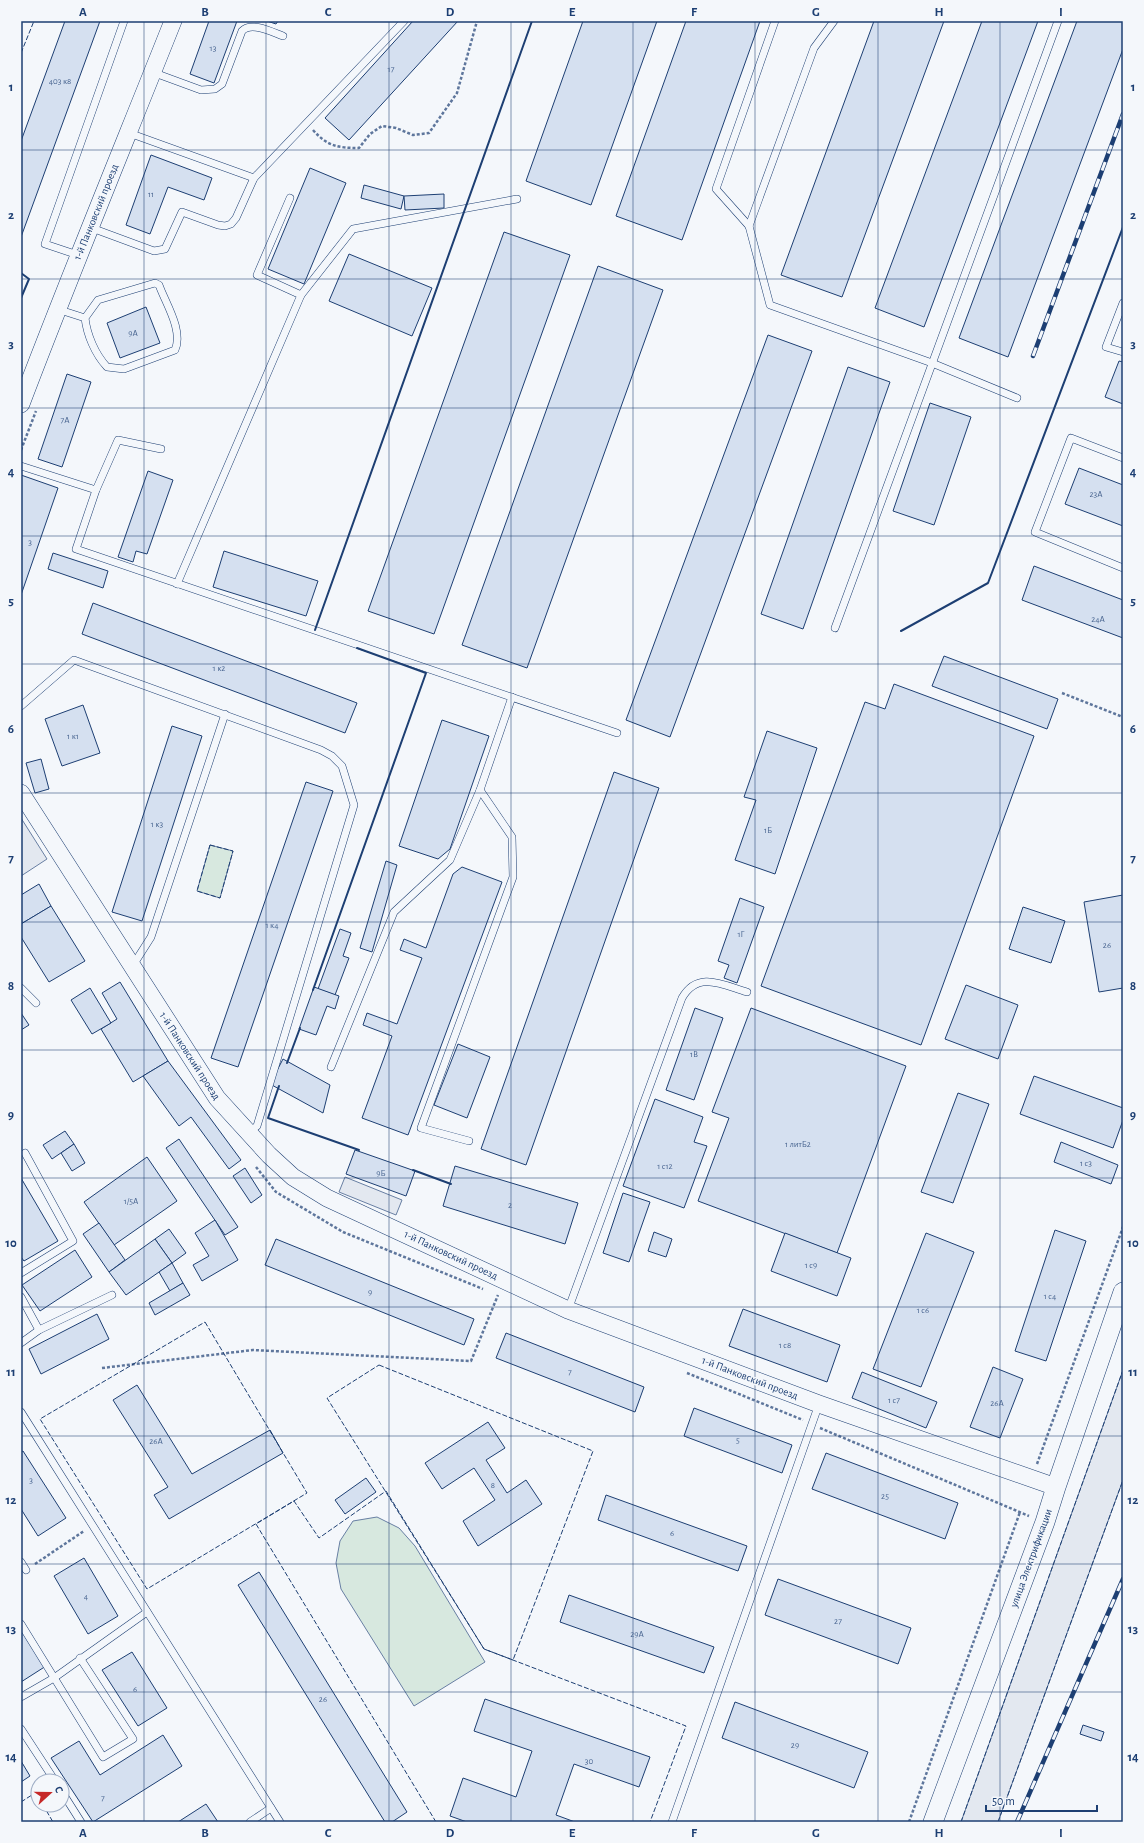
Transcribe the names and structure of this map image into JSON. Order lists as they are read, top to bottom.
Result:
{
  "streets": {
    "main road": ["улица Электрификации"],
    "street": ["1-й Панковский проезд"]
  },
  "crossings": [
    ["1-й Панковский проезд", "улица Электрификации"]
  ],
  "house_numbers": [
    "13",
    "17",
    "403 к8",
    "11",
    "9А",
    "7А",
    "23А",
    "3",
    "24А",
    "1 к2",
    "1 к1",
    "1 к3",
    "1Б",
    "1 к4",
    "1Г",
    "26",
    "1В",
    "1 литБ2",
    "1 с3",
    "1 с12",
    "9Б",
    "1/5А",
    "2",
    "1 с9",
    "9",
    "1 с4",
    "1 с6",
    "1 с8",
    "7",
    "1 с7",
    "26А",
    "5",
    "26А",
    "3",
    "8",
    "25",
    "6",
    "4",
    "27",
    "29А",
    "6",
    "26",
    "29",
    "30",
    "7"
  ],
  "scale_bar": "50 m",
  "north": "right",
  "grid": {
    "columns": [
      "A",
      "B",
      "C",
      "D",
      "E",
      "F",
      "G",
      "H",
      "I"
    ],
    "rows": [
      "1",
      "2",
      "3",
      "4",
      "5",
      "6",
      "7",
      "8",
      "9",
      "10",
      "11",
      "12",
      "13",
      "14"
    ]
  }
}
